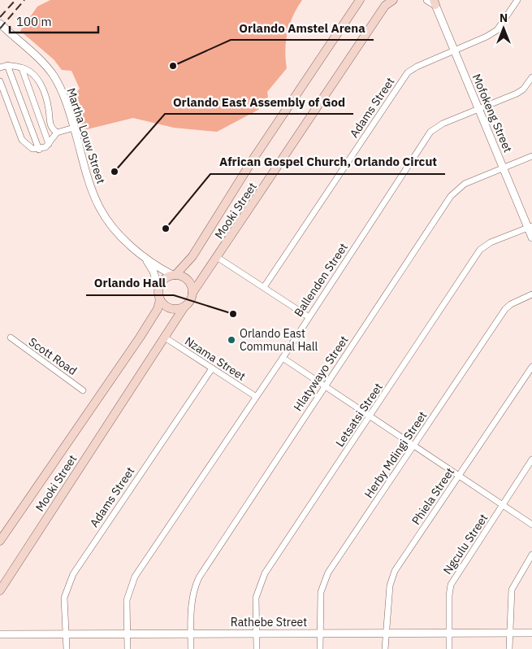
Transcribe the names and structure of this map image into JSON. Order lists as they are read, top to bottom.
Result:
{
  "streets": {
    "main road": ["Mooki Street"],
    "street": [
      "Adams Street",
      "Mofokeng Street",
      "Martha Louw Street",
      "Ballenden Street",
      "Scott Road",
      "Nzama Street",
      "Hlatywayo Street",
      "Letsatsi Street",
      "Herby Mdingi Street",
      "Phiela Street",
      "Ngculu Street",
      "Rathebe Street"
    ]
  },
  "crossings": [
    ["Adams Street", "Mofokeng Street"],
    ["Adams Street", "Nzama Street"],
    ["Adams Street", "Rathebe Street"],
    ["Mofokeng Street", "Ballenden Street"],
    ["Mofokeng Street", "Hlatywayo Street"],
    ["Mofokeng Street", "Letsatsi Street"],
    ["Martha Louw Street", "Mooki Street"],
    ["Mooki Street", "Nzama Street"],
    ["Ballenden Street", "Nzama Street"],
    ["Ballenden Street", "Rathebe Street"],
    ["Hlatywayo Street", "Rathebe Street"],
    ["Letsatsi Street", "Rathebe Street"],
    ["Herby Mdingi Street", "Rathebe Street"],
    ["Phiela Street", "Rathebe Street"],
    ["Ngculu Street", "Rathebe Street"]
  ],
  "places": [
    "Orlando Amstel Arena",
    "Orlando East Assembly of God",
    "African Gospel Church, Orlando Circut",
    "Orlando Hall",
    "Orlando East Communal Hall"
  ],
  "scale_bar": "100 m",
  "north": "top"
}
